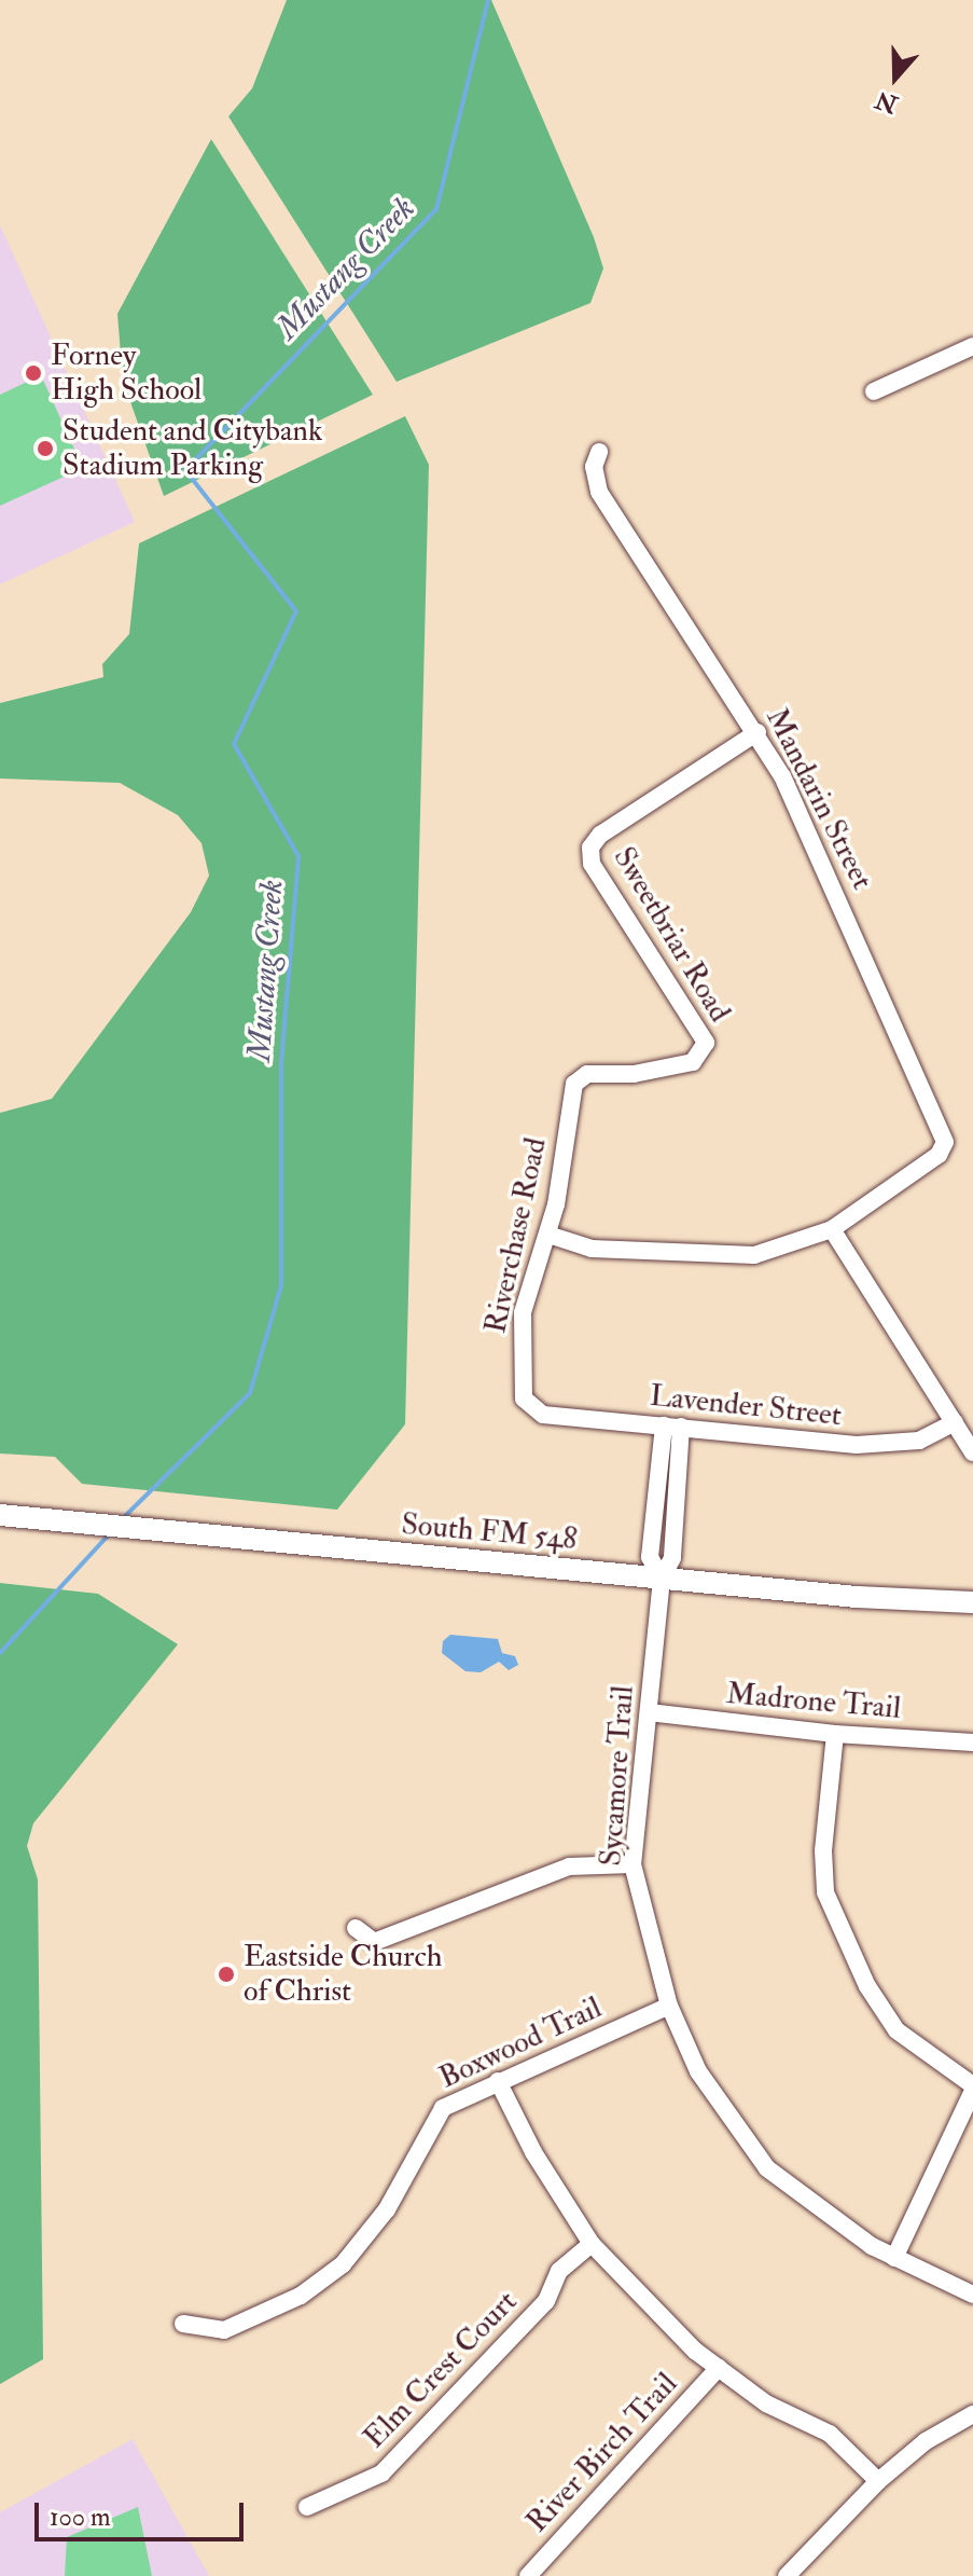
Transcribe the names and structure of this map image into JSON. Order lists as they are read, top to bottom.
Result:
{
  "streets": {
    "main road": ["South FM 548"],
    "street": [
      "Mandarin Street",
      "Sweetbriar Road",
      "Riverchase Road",
      "Lavender Street",
      "Madrone Trail",
      "Sycamore Trail",
      "Boxwood Trail",
      "Elm Crest Court",
      "River Birch Trail"
    ]
  },
  "crossings": [
    ["Mandarin Street", "Sweetbriar Road"],
    ["Sweetbriar Road", "Riverchase Road"],
    ["Riverchase Road", "Lavender Street"],
    ["Lavender Street", "Sycamore Trail"],
    ["South FM 548", "Sycamore Trail"],
    ["Madrone Trail", "Sycamore Trail"],
    ["Sycamore Trail", "Boxwood Trail"]
  ],
  "water": ["Mustang Creek"],
  "places": ["Forney High School", "Student and Citybank Stadium Parking", "Eastside Church of Christ"],
  "scale_bar": "100 m",
  "north": "bottom"
}
